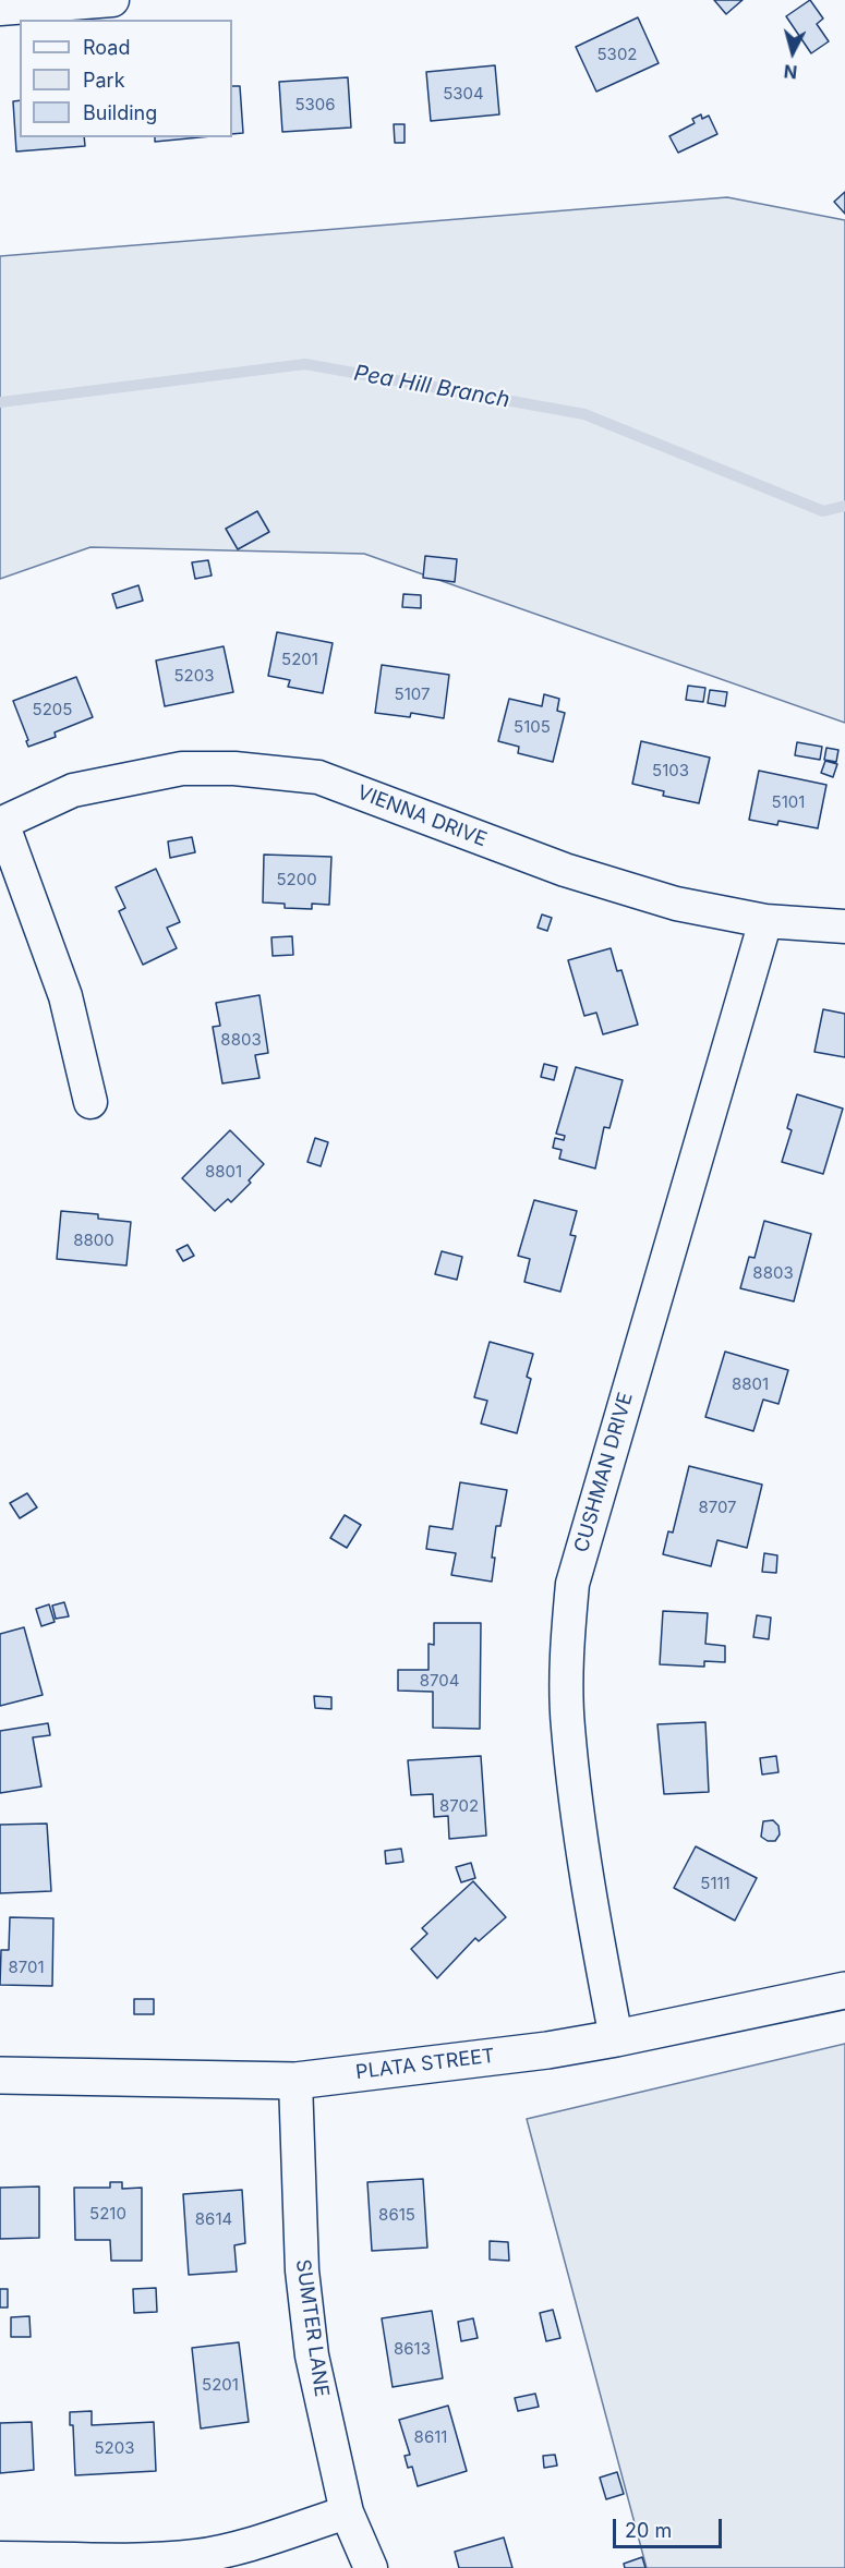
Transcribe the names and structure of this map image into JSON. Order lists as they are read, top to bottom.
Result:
{
  "streets": {
    "street": [
      "VIENNA DRIVE",
      "CUSHMAN DRIVE",
      "PLATA STREET",
      "SUMTER LANE"
    ]
  },
  "crossings": [
    ["VIENNA DRIVE", "CUSHMAN DRIVE"],
    ["CUSHMAN DRIVE", "PLATA STREET"],
    ["PLATA STREET", "SUMTER LANE"]
  ],
  "water": ["Pea Hill Branch"],
  "house_numbers": [
    "5302",
    "5304",
    "5306",
    "5201",
    "5203",
    "5107",
    "5205",
    "5105",
    "5103",
    "5101",
    "5200",
    "8803",
    "8801",
    "8800",
    "8803",
    "8801",
    "8707",
    "8704",
    "8702",
    "5111",
    "8701",
    "5210",
    "8615",
    "8614",
    "8613",
    "5201",
    "8611",
    "5203"
  ],
  "legend": ["Road", "Park", "Building"],
  "scale_bar": "20 m",
  "north": "bottom"
}
